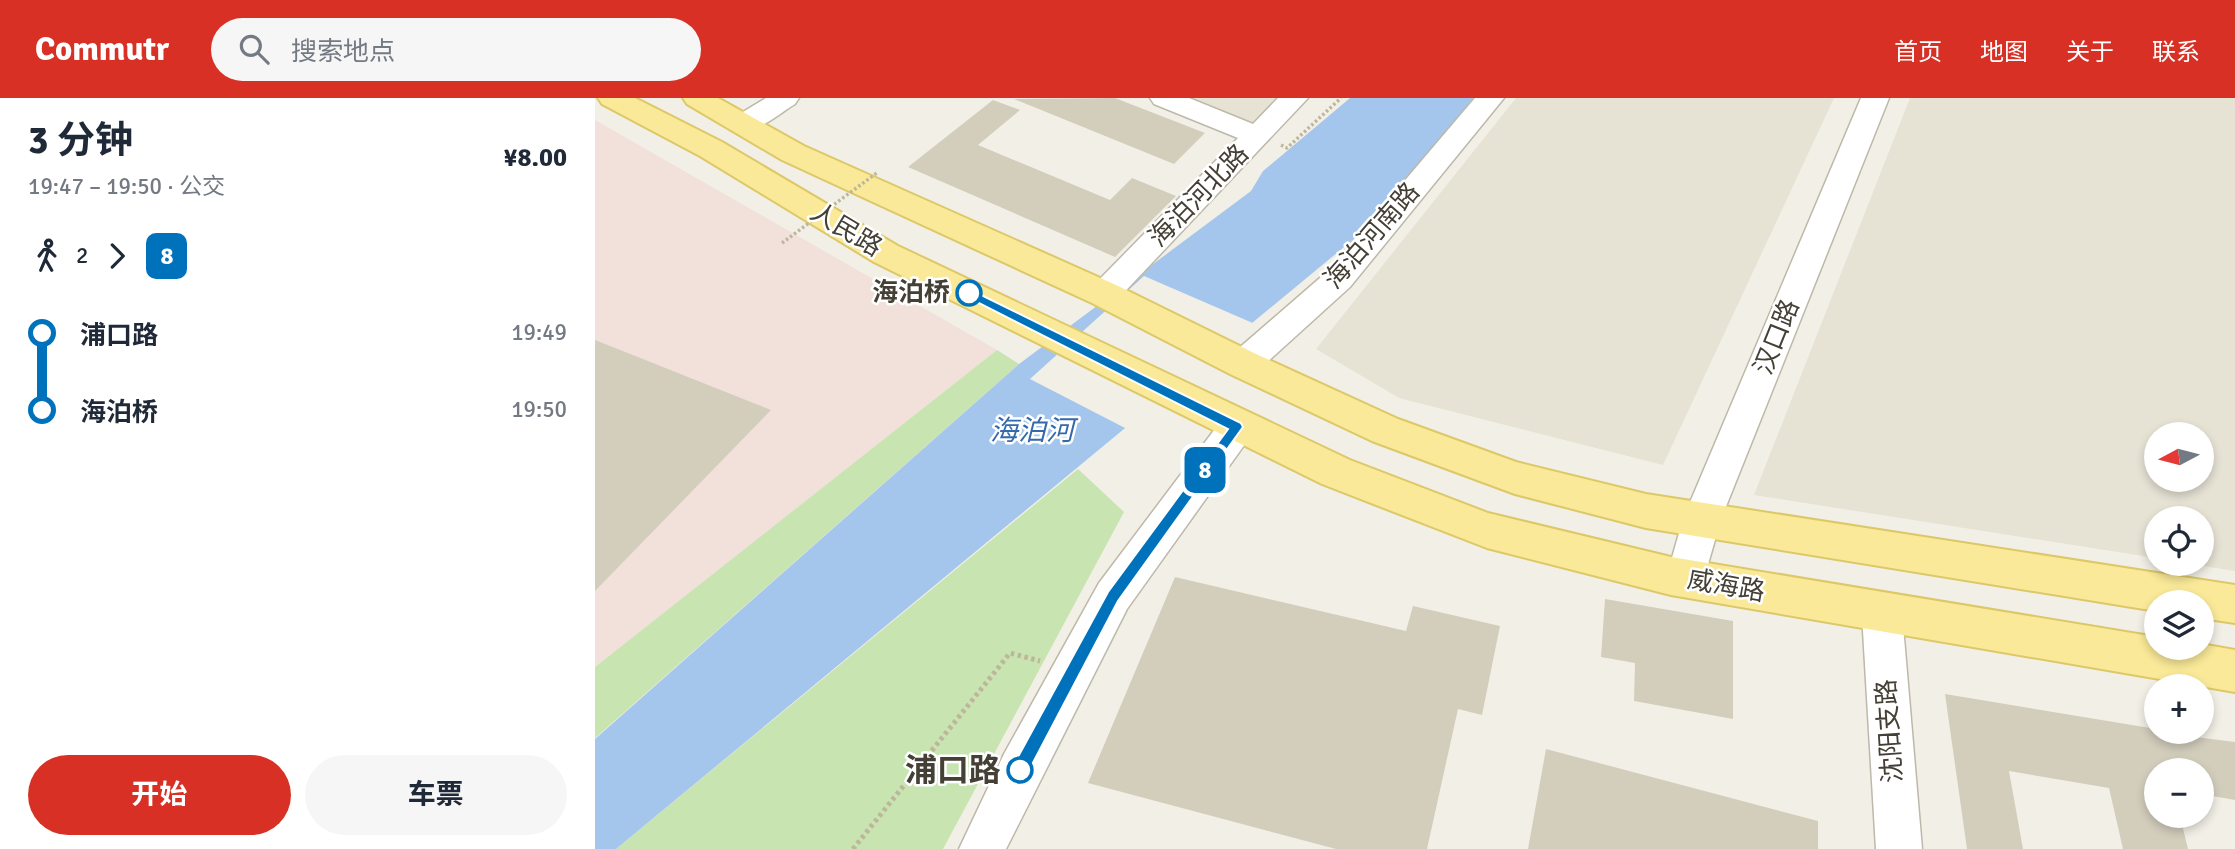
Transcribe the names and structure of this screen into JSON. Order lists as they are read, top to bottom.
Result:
{
  "streets": {
    "main road": ["人民路", "威海路"],
    "street": [
      "海泊河北路",
      "海泊河南路",
      "汉口路",
      "沈阳支路"
    ]
  },
  "crossings": [
    ["海泊河北路", "人民路"],
    ["人民路", "海泊河南路"],
    ["人民路", "威海路"],
    ["汉口路", "威海路"],
    ["威海路", "沈阳支路"]
  ],
  "water": ["海泊河"],
  "places": ["海泊桥", "浦口路"],
  "lines": ["bus line 8"],
  "north": "left",
  "page": {
    "header": "Commutr",
    "search": "搜索地点",
    "nav": [
      "首页",
      "地图",
      "关于",
      "联系"
    ],
    "heading": ["3 分钟", "19:47 – 19:50 · 公交", "¥8.00"],
    "on_map": "8",
    "legs": ["2", "8"],
    "list": [
      {
        "name": "浦口路",
        "value": "19:49"
      },
      {
        "name": "海泊桥",
        "value": "19:50"
      }
    ],
    "map_buttons": ["+", "−"],
    "buttons": ["开始", "车票"]
  }
}
